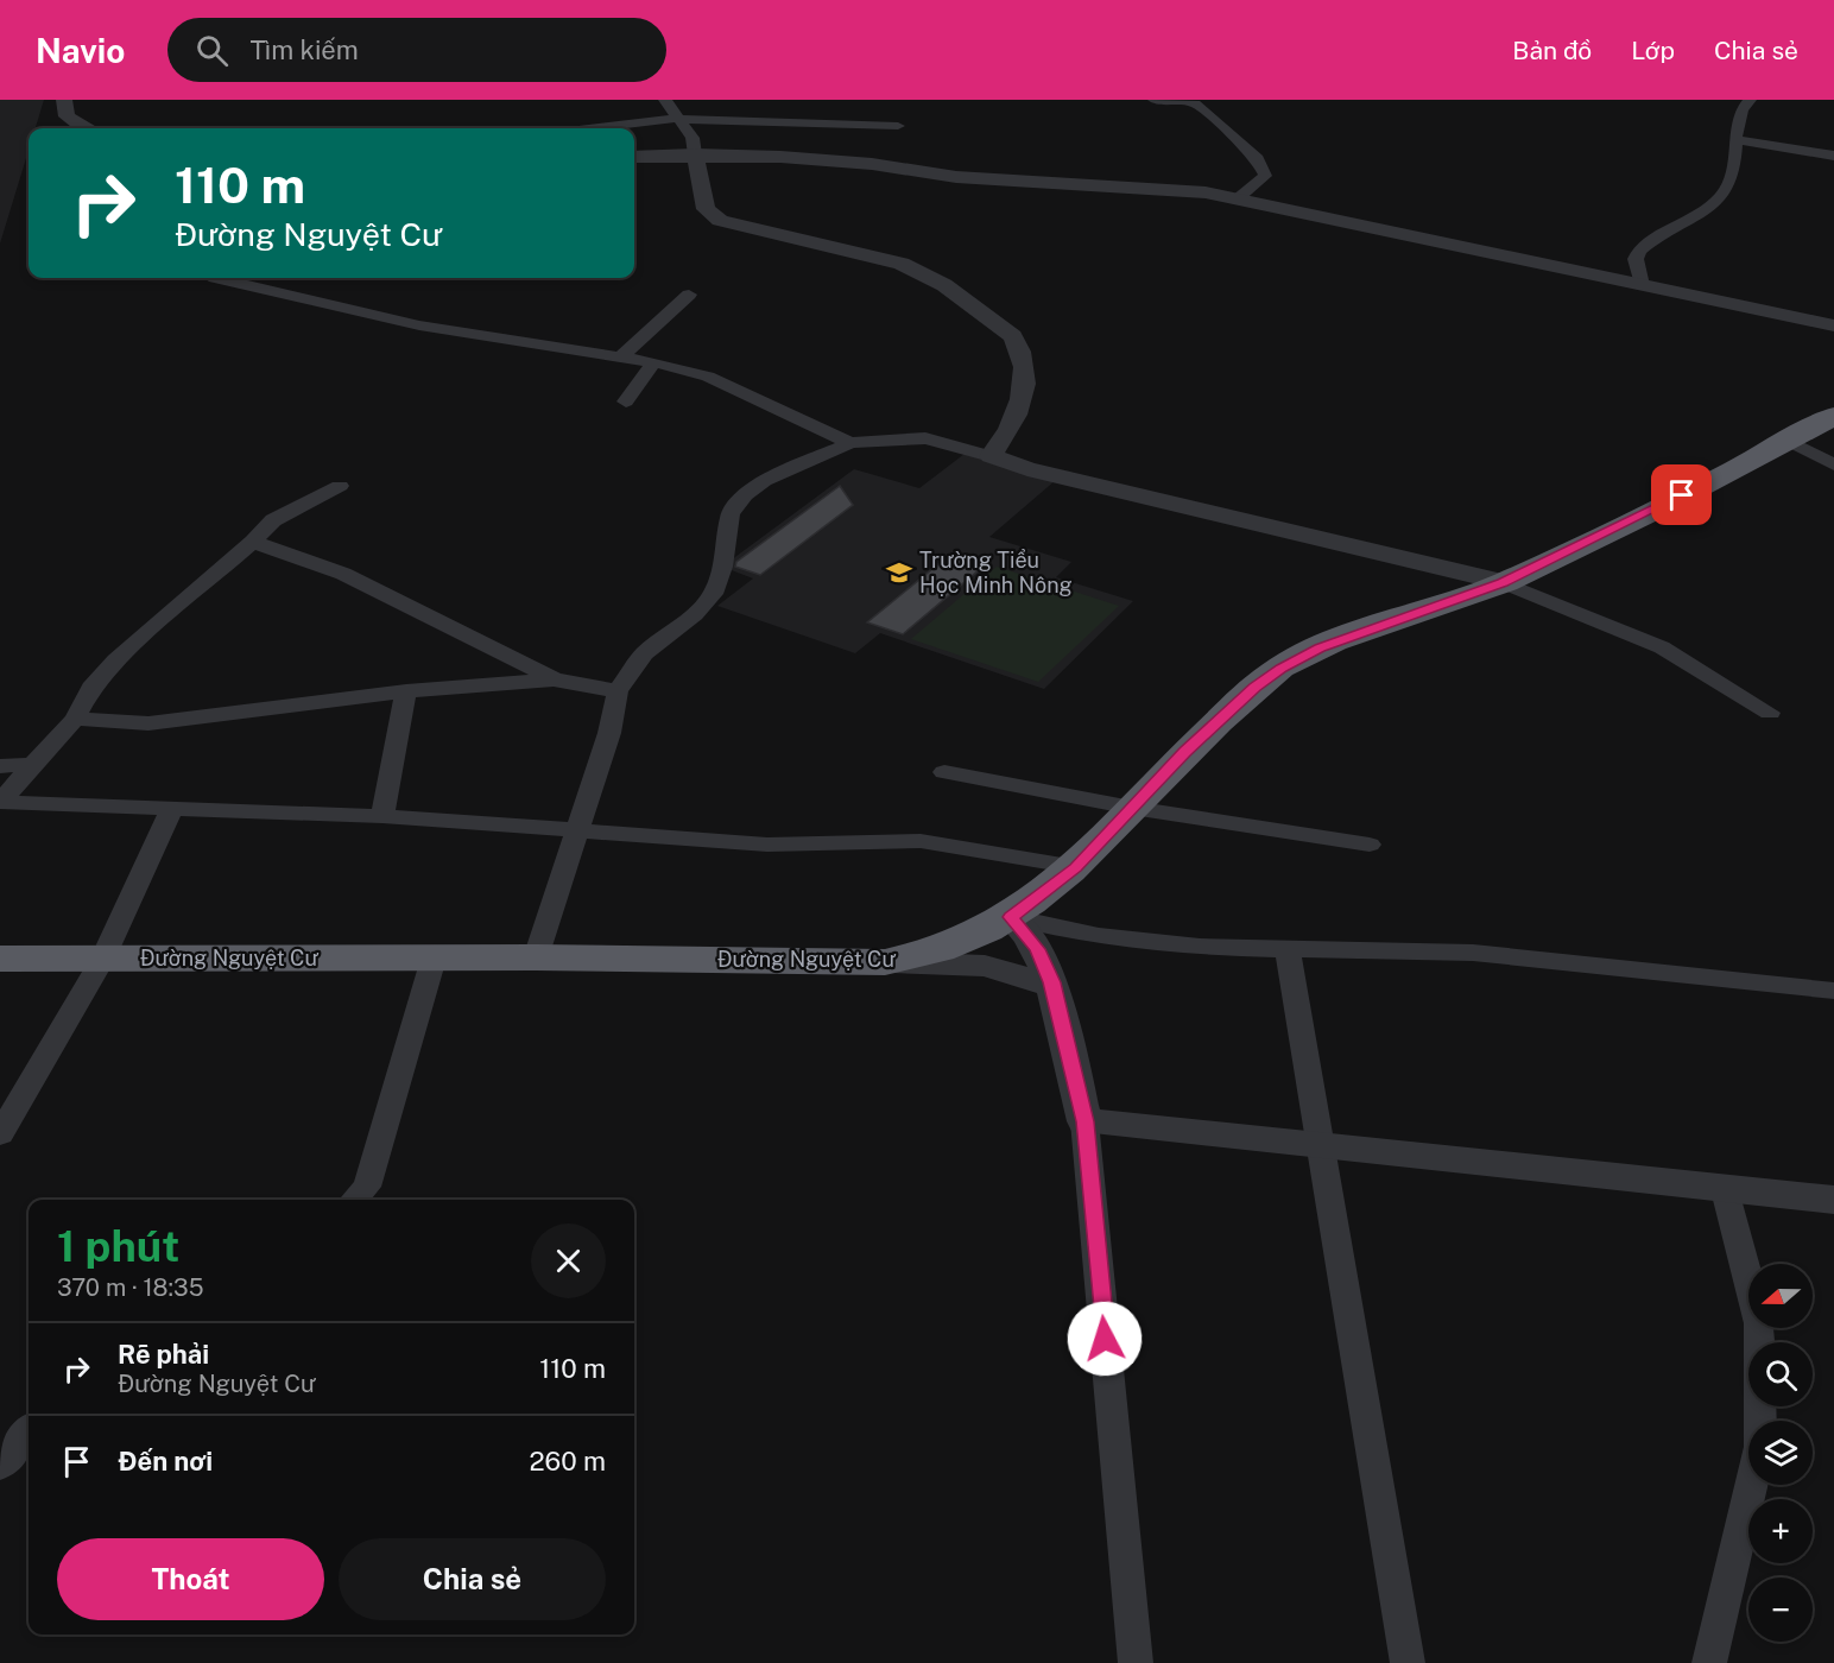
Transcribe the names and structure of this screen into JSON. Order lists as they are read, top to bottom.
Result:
{
  "streets": {
    "highway": ["Đường Nguyệt Cư"]
  },
  "places": {
    "school or university": ["Trường Tiểu Học Minh Nông"]
  },
  "north": "left",
  "page": {
    "header": "Navio",
    "search": "Tìm kiếm",
    "nav": ["Bản đồ", "Lớp", "Chia sẻ"],
    "turn": ["110 m", "Đường Nguyệt Cư"],
    "heading": ["1 phút", "370 m · 18:35"],
    "map_buttons": ["+", "−"],
    "list": [
      {
        "name": "Rẽ phải",
        "note": "Đường Nguyệt Cư",
        "value": "110 m"
      },
      {
        "name": "Đến nơi",
        "value": "260 m"
      }
    ],
    "buttons": ["Thoát", "Chia sẻ"]
  }
}
